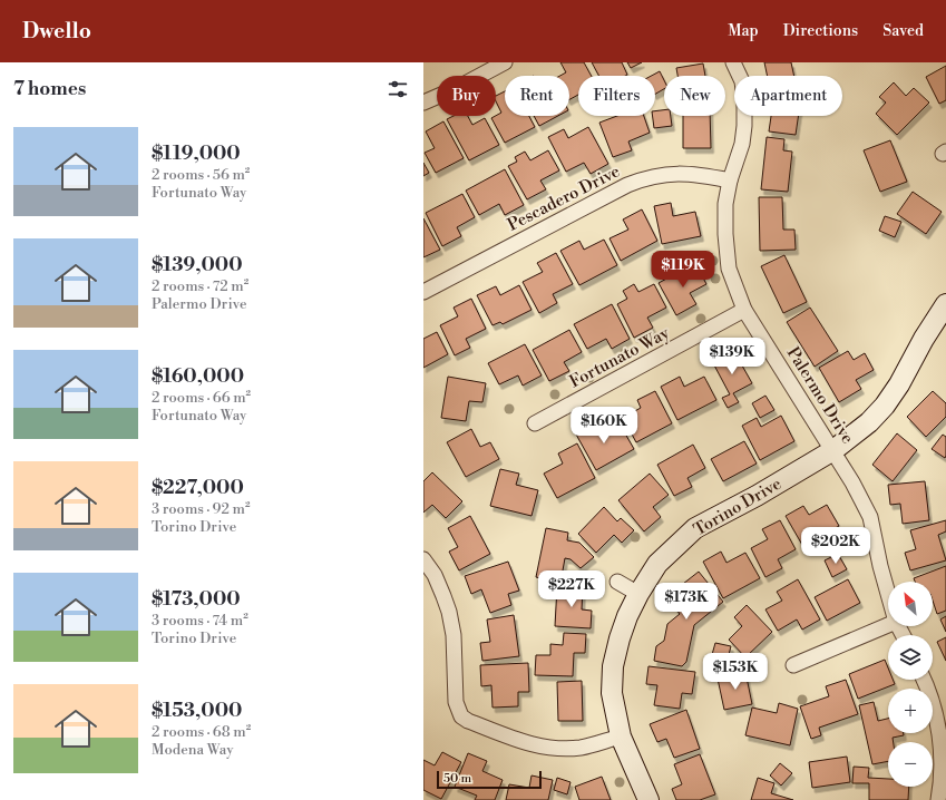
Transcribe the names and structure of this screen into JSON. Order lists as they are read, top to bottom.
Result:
{
  "streets": {
    "street": [
      "Pescadero Drive",
      "Fortunato Way",
      "Palermo Drive",
      "Torino Drive"
    ]
  },
  "crossings": [
    ["Pescadero Drive", "Palermo Drive"],
    ["Fortunato Way", "Palermo Drive"],
    ["Palermo Drive", "Torino Drive"]
  ],
  "scale_bar": "50 m",
  "north": "top left",
  "page": {
    "header": "Dwello",
    "nav": ["Map", "Directions", "Saved"],
    "heading": "7 homes",
    "chip": [
      "Buy",
      "Rent",
      "Filters",
      "New",
      "Apartment"
    ],
    "list": [
      {
        "name": "$119,000",
        "note": "2 rooms · 56 m² · Fortunato Way"
      },
      {
        "name": "$139,000",
        "note": "2 rooms · 72 m² · Palermo Drive"
      },
      {
        "name": "$160,000",
        "note": "2 rooms · 66 m² · Fortunato Way"
      },
      {
        "name": "$227,000",
        "note": "3 rooms · 92 m² · Torino Drive"
      },
      {
        "name": "$173,000",
        "note": "3 rooms · 74 m² · Torino Drive"
      },
      {
        "name": "$153,000",
        "note": "2 rooms · 68 m² · Modena Way"
      }
    ],
    "price": [
      "$119K",
      "$139K",
      "$160K",
      "$202K",
      "$227K",
      "$173K",
      "$153K"
    ],
    "map_buttons": ["+", "−"],
    "scale": "50 m"
  }
}
